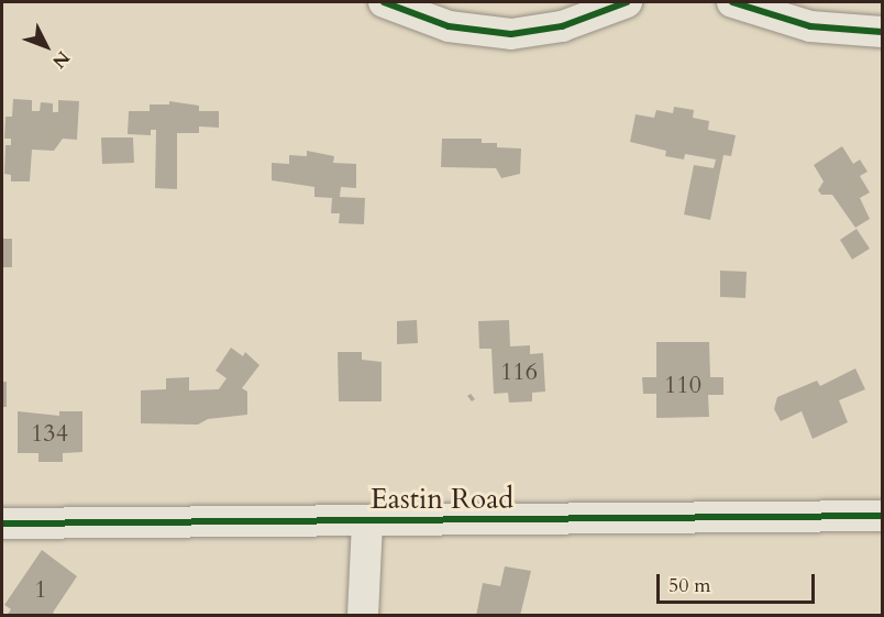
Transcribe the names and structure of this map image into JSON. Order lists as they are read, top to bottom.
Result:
{
  "streets": {
    "street": ["Eastin Road"]
  },
  "house_numbers": [
    "116",
    "110",
    "134",
    "1"
  ],
  "scale_bar": "50 m",
  "north": "bottom right"
}
